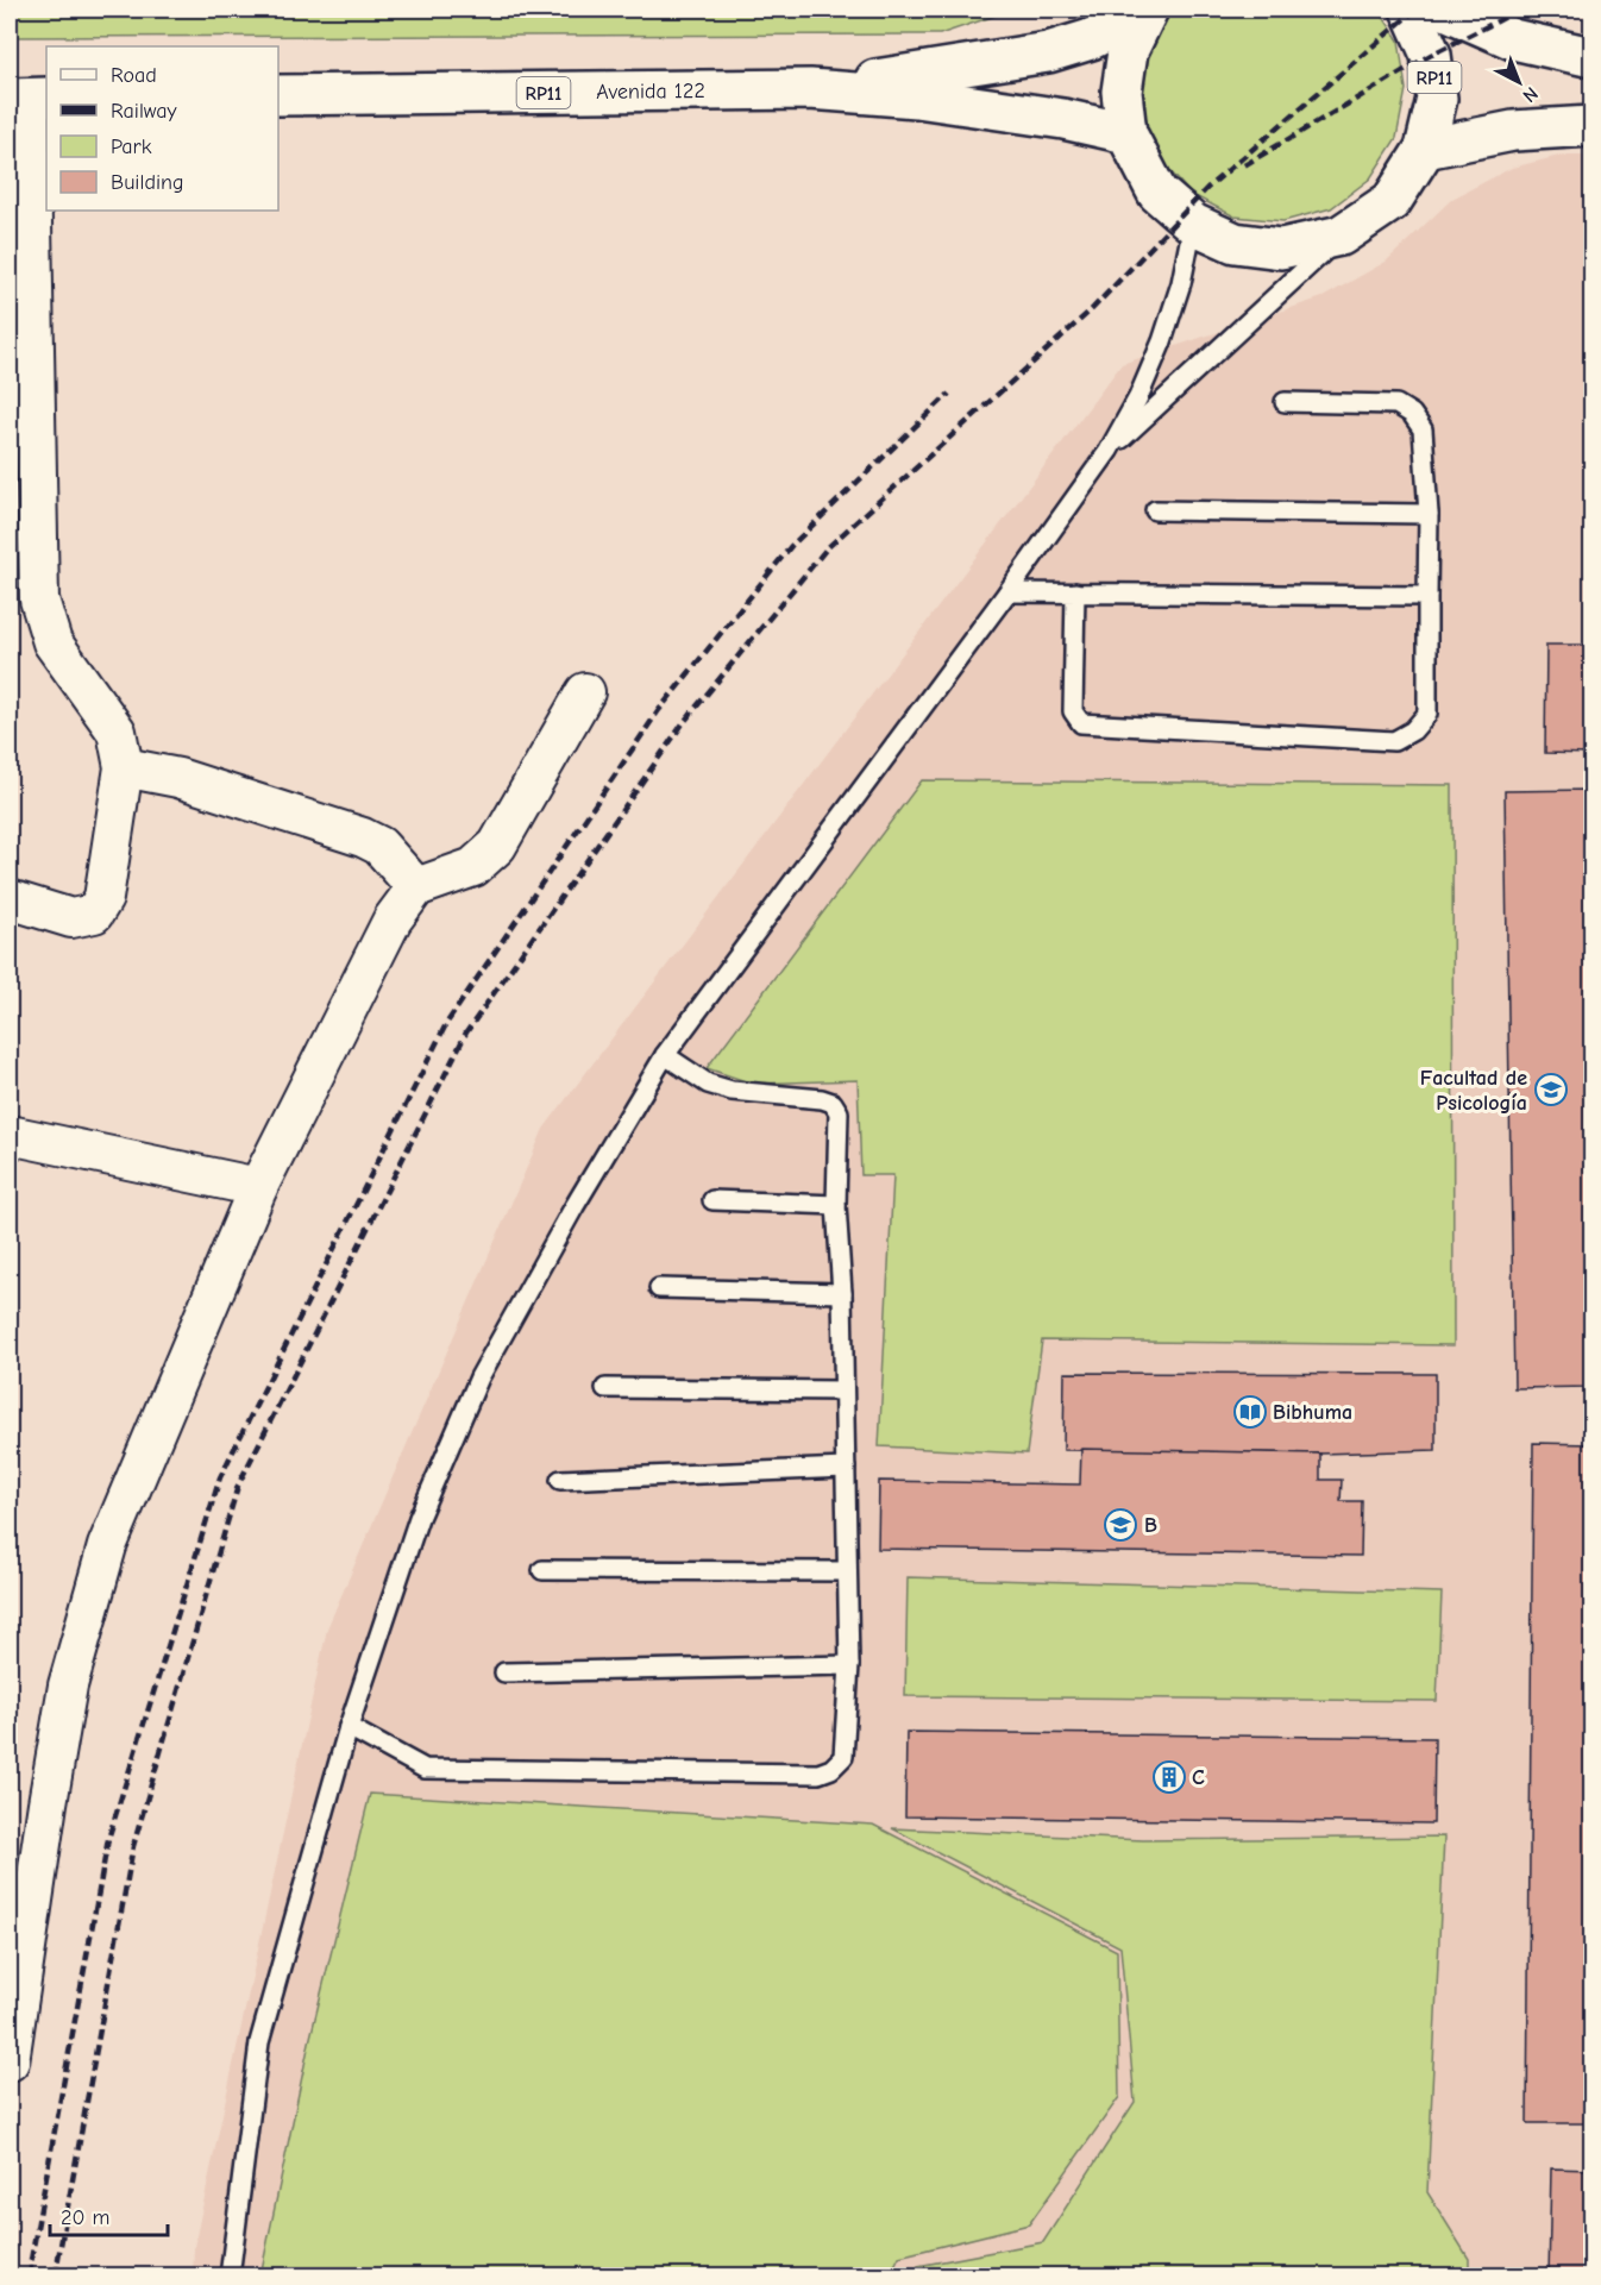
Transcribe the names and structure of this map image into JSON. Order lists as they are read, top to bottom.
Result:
{
  "streets": {
    "highway": ["RP11", "Avenida 122"]
  },
  "crossings": [
    ["RP11", "Avenida 122"]
  ],
  "places": {
    "school or university": ["Facultad de Psicología", "B"],
    "library": ["Bibhuma"],
    "building": ["C"]
  },
  "legend": [
    "Road",
    "Railway",
    "Park",
    "Building"
  ],
  "scale_bar": "20 m",
  "north": "bottom right"
}
